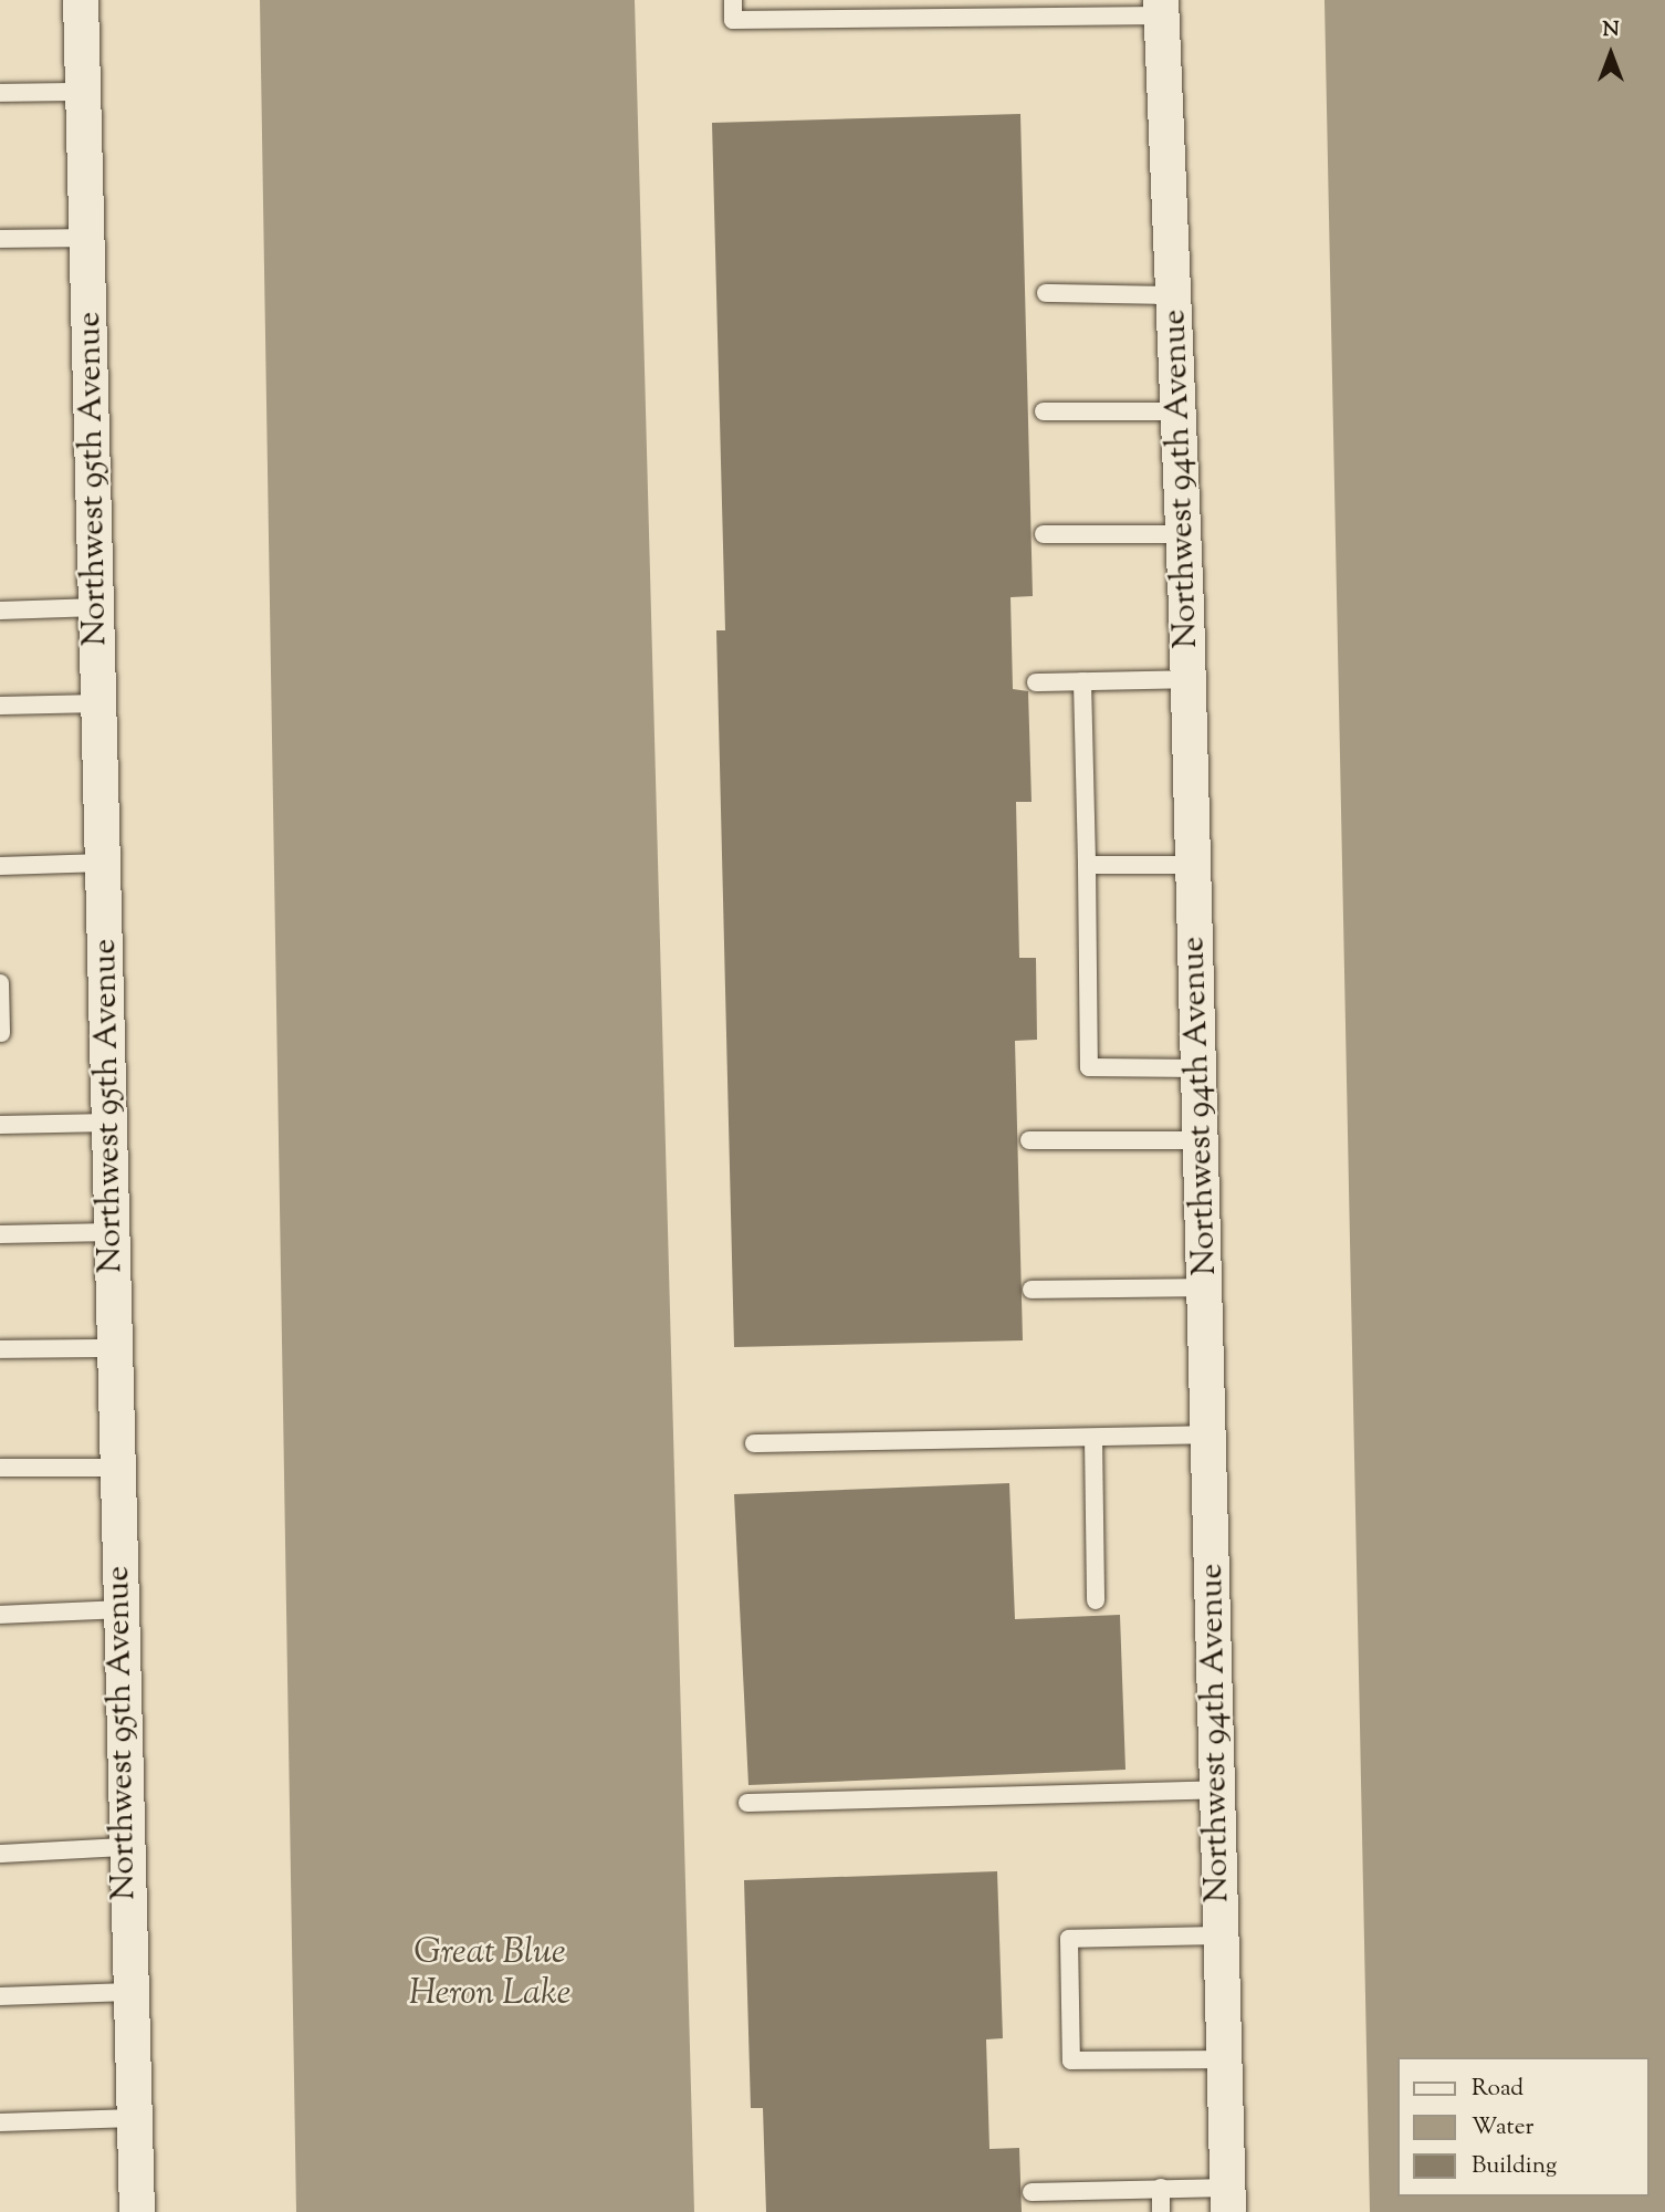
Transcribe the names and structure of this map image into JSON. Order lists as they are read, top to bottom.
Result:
{
  "streets": {
    "street": ["Northwest 95th Avenue", "Northwest 94th Avenue"]
  },
  "water": ["Great Blue Heron Lake"],
  "legend": ["Road", "Water", "Building"],
  "north": "top"
}
